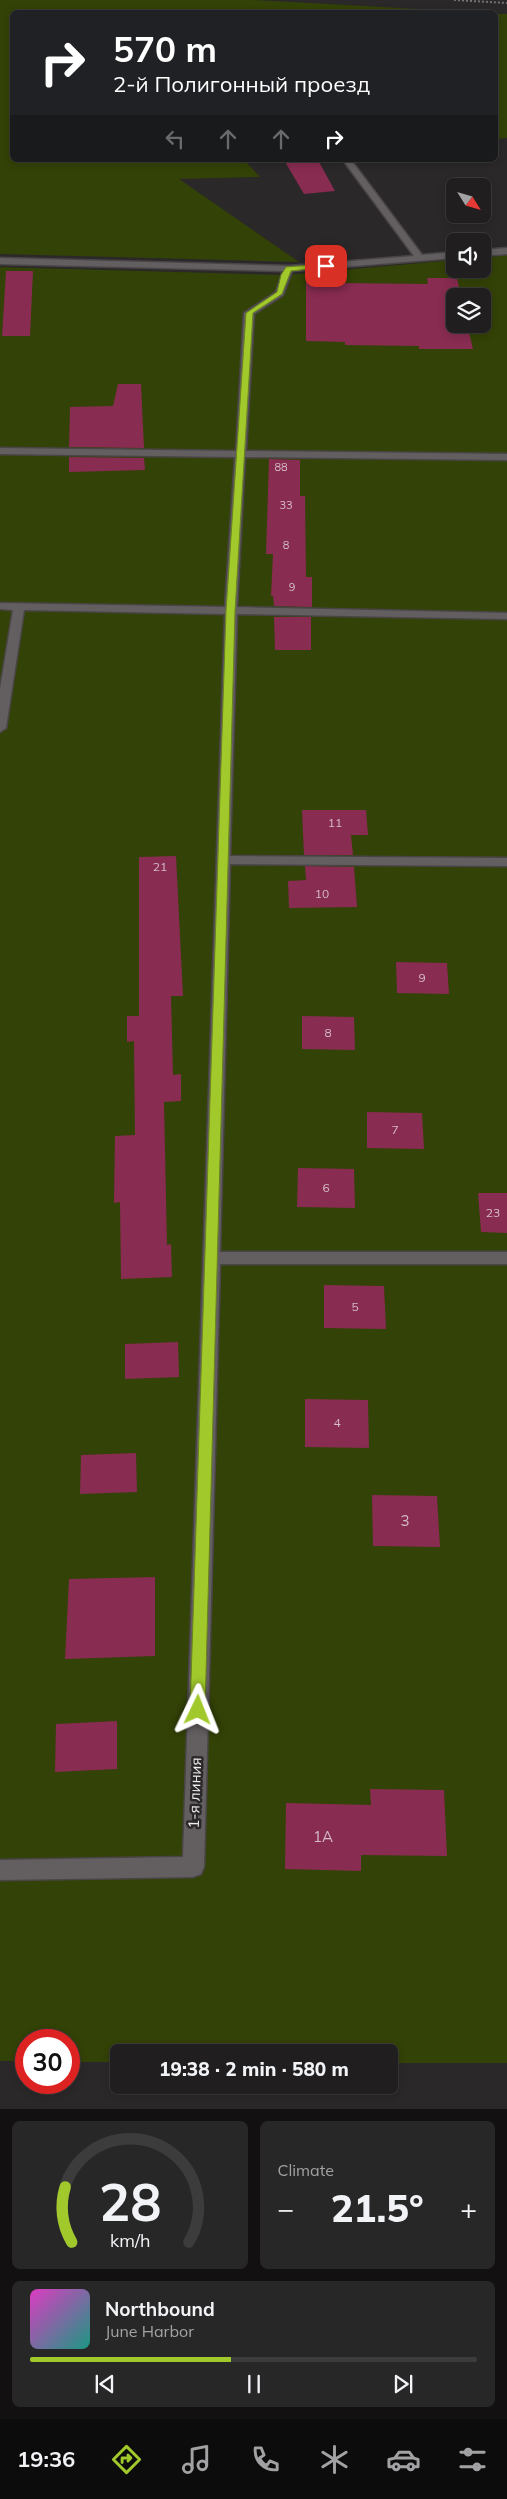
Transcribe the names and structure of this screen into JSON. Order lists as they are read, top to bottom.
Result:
{
  "streets": {
    "street": ["1-я линия"]
  },
  "house_numbers": [
    "88",
    "33",
    "8",
    "9",
    "11",
    "21",
    "10",
    "9",
    "8",
    "7",
    "6",
    "23",
    "5",
    "4",
    "3",
    "1А"
  ],
  "north": "bottom right",
  "page": {
    "turn": ["570 m", "2-й Полигонный проезд"],
    "limit": "30",
    "trip": "19:38 · 2 min · 580 m",
    "tile": "Climate",
    "heat": ["−", "21.5°", "+"],
    "song": ["Northbound", "June Harbor"],
    "tabs": "19:36",
    "gauge": ["28", "km/h"]
  }
}
